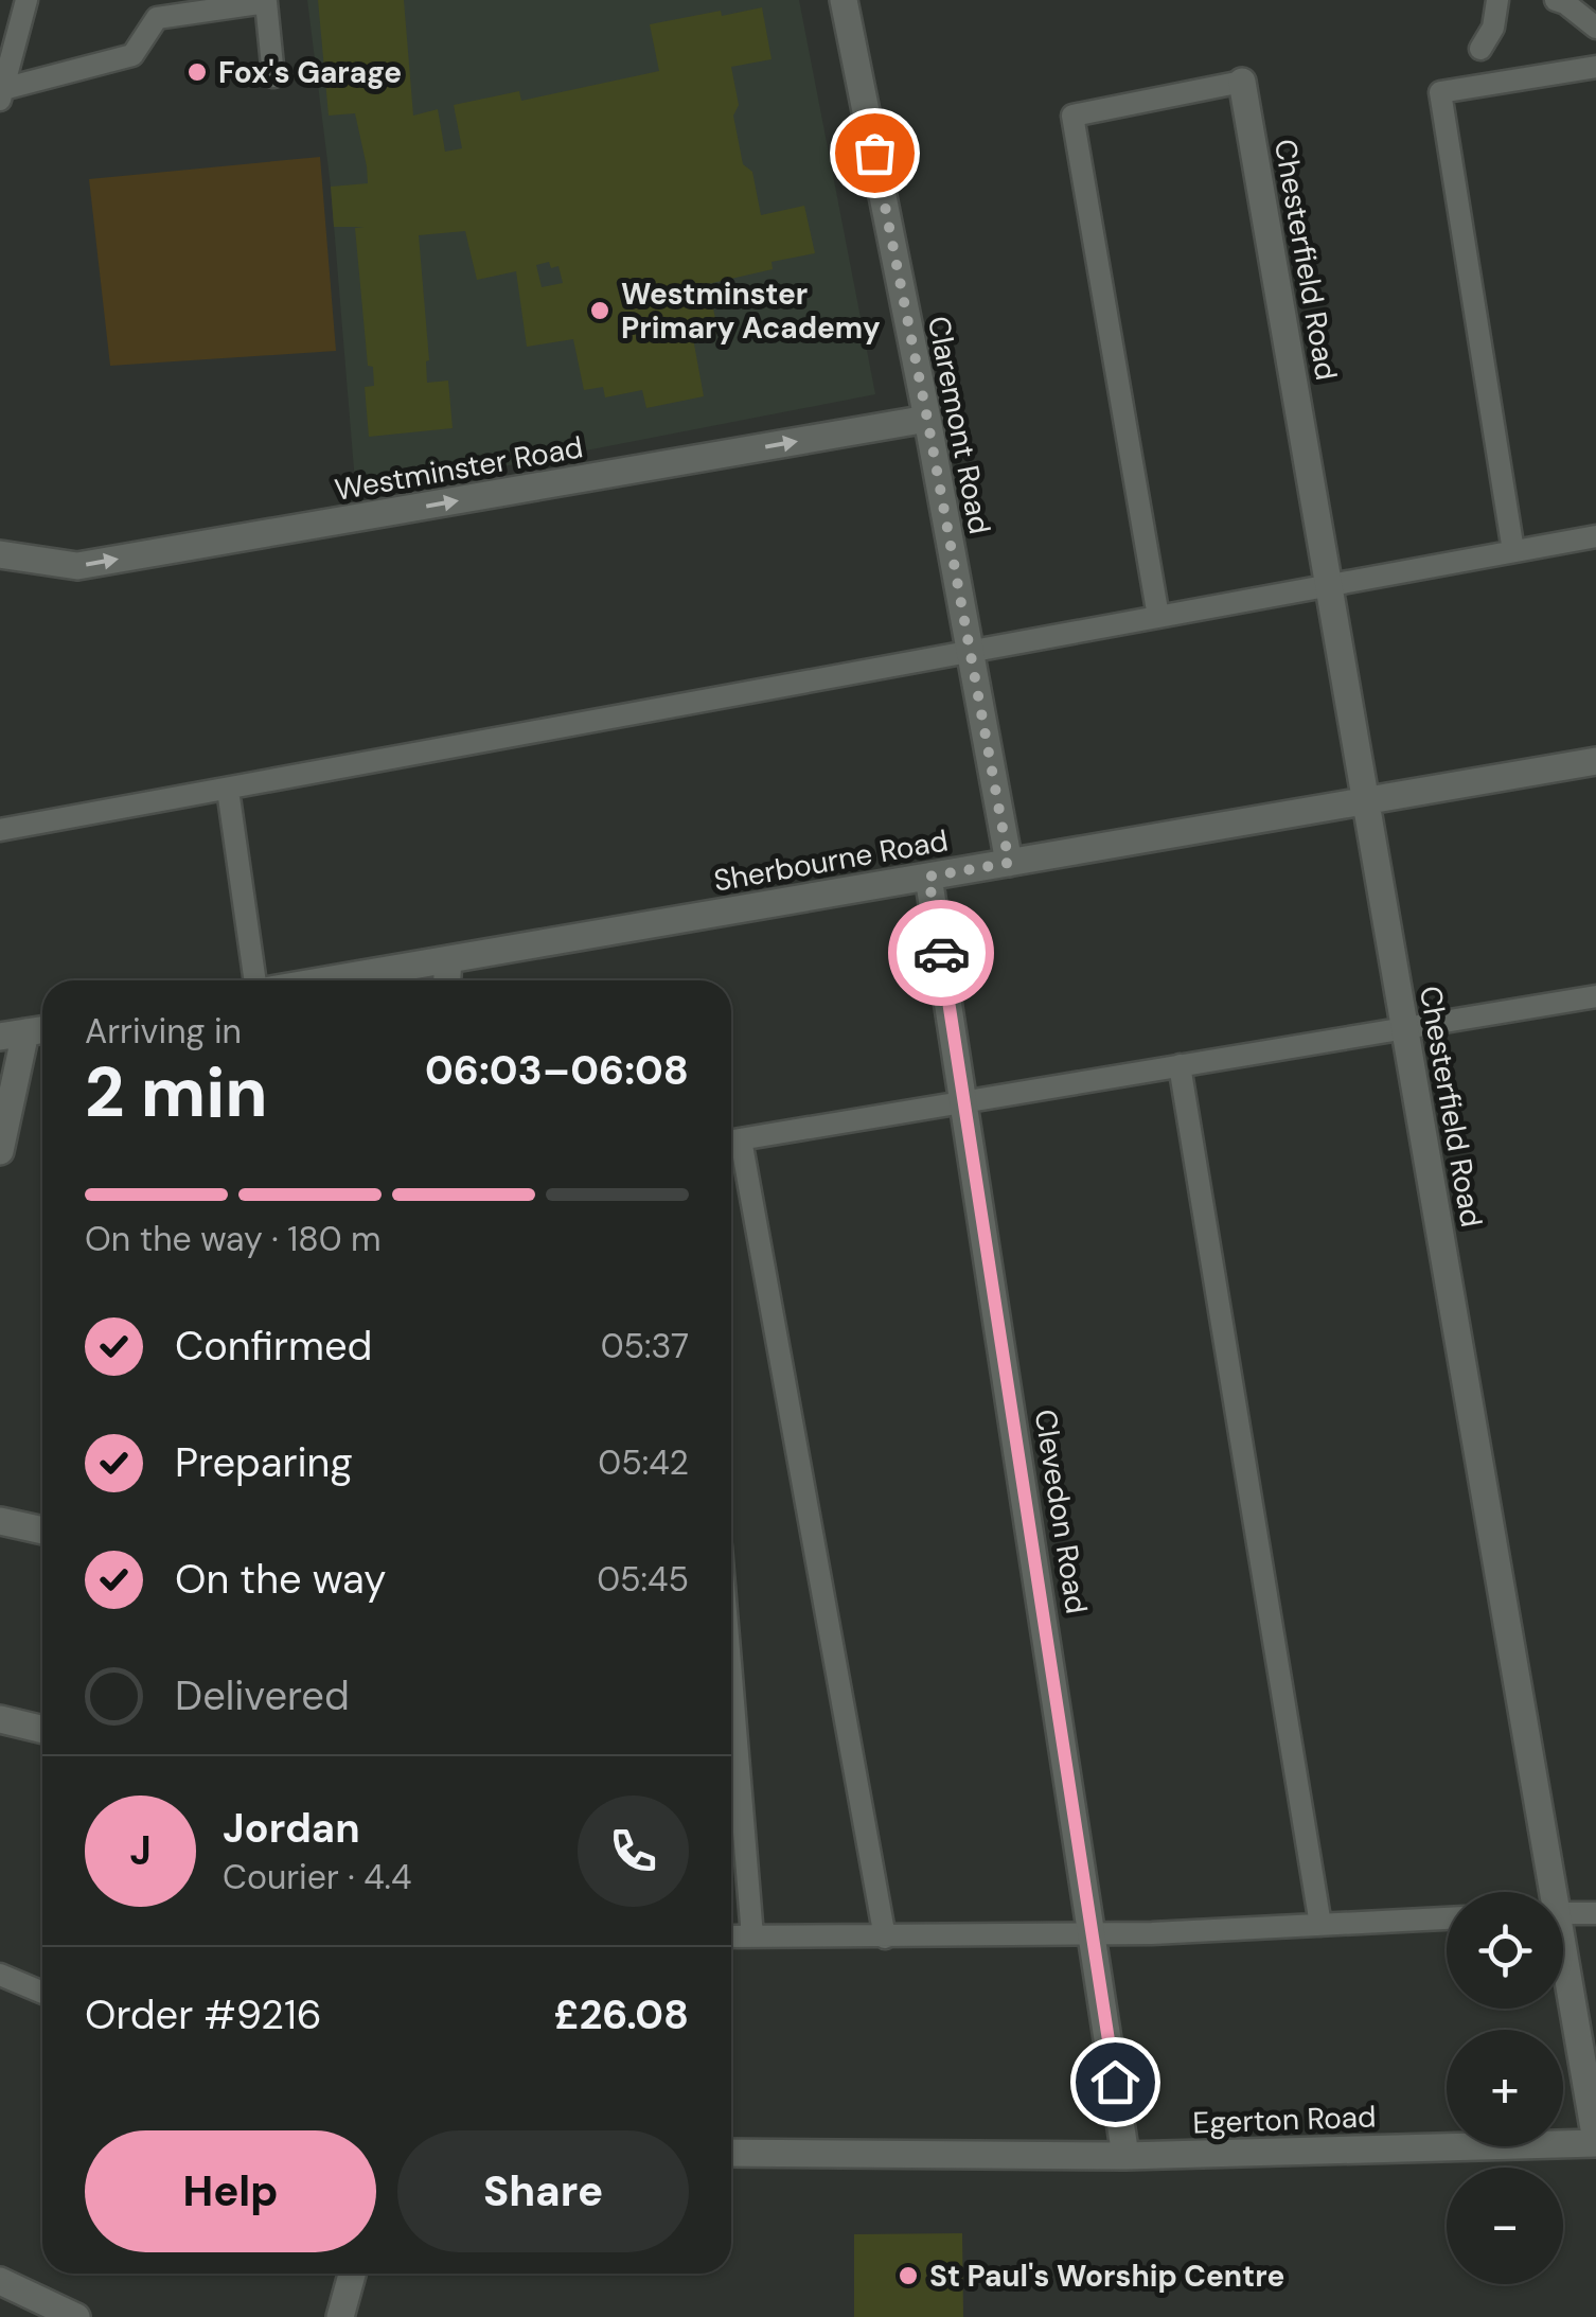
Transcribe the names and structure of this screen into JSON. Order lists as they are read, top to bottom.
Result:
{
  "streets": {
    "street": [
      "Chesterfield Road",
      "Claremont Road",
      "Westminster Road",
      "Sherbourne Road",
      "Clevedon Road",
      "Egerton Road"
    ]
  },
  "crossings": [
    ["Chesterfield Road", "Sherbourne Road"],
    ["Chesterfield Road", "Egerton Road"],
    ["Claremont Road", "Westminster Road"],
    ["Claremont Road", "Sherbourne Road"],
    ["Sherbourne Road", "Clevedon Road"],
    ["Clevedon Road", "Egerton Road"]
  ],
  "one_way": ["Westminster Road"],
  "places": ["Fox's Garage", "Westminster Primary Academy", "St Paul's Worship Centre"],
  "page": {
    "heading": ["2 min", "Arriving in", "06:03–06:08"],
    "panel": [
      "Jordan",
      "Courier · 4.4",
      "Order #9216",
      "£26.08"
    ],
    "bar": "On the way · 180 m",
    "list": [
      ["Confirmed", "05:37"],
      ["Preparing", "05:42"],
      ["On the way", "05:45"],
      "Delivered"
    ],
    "round": "J",
    "map_buttons": ["+", "−"],
    "buttons": ["Help", "Share"]
  }
}
